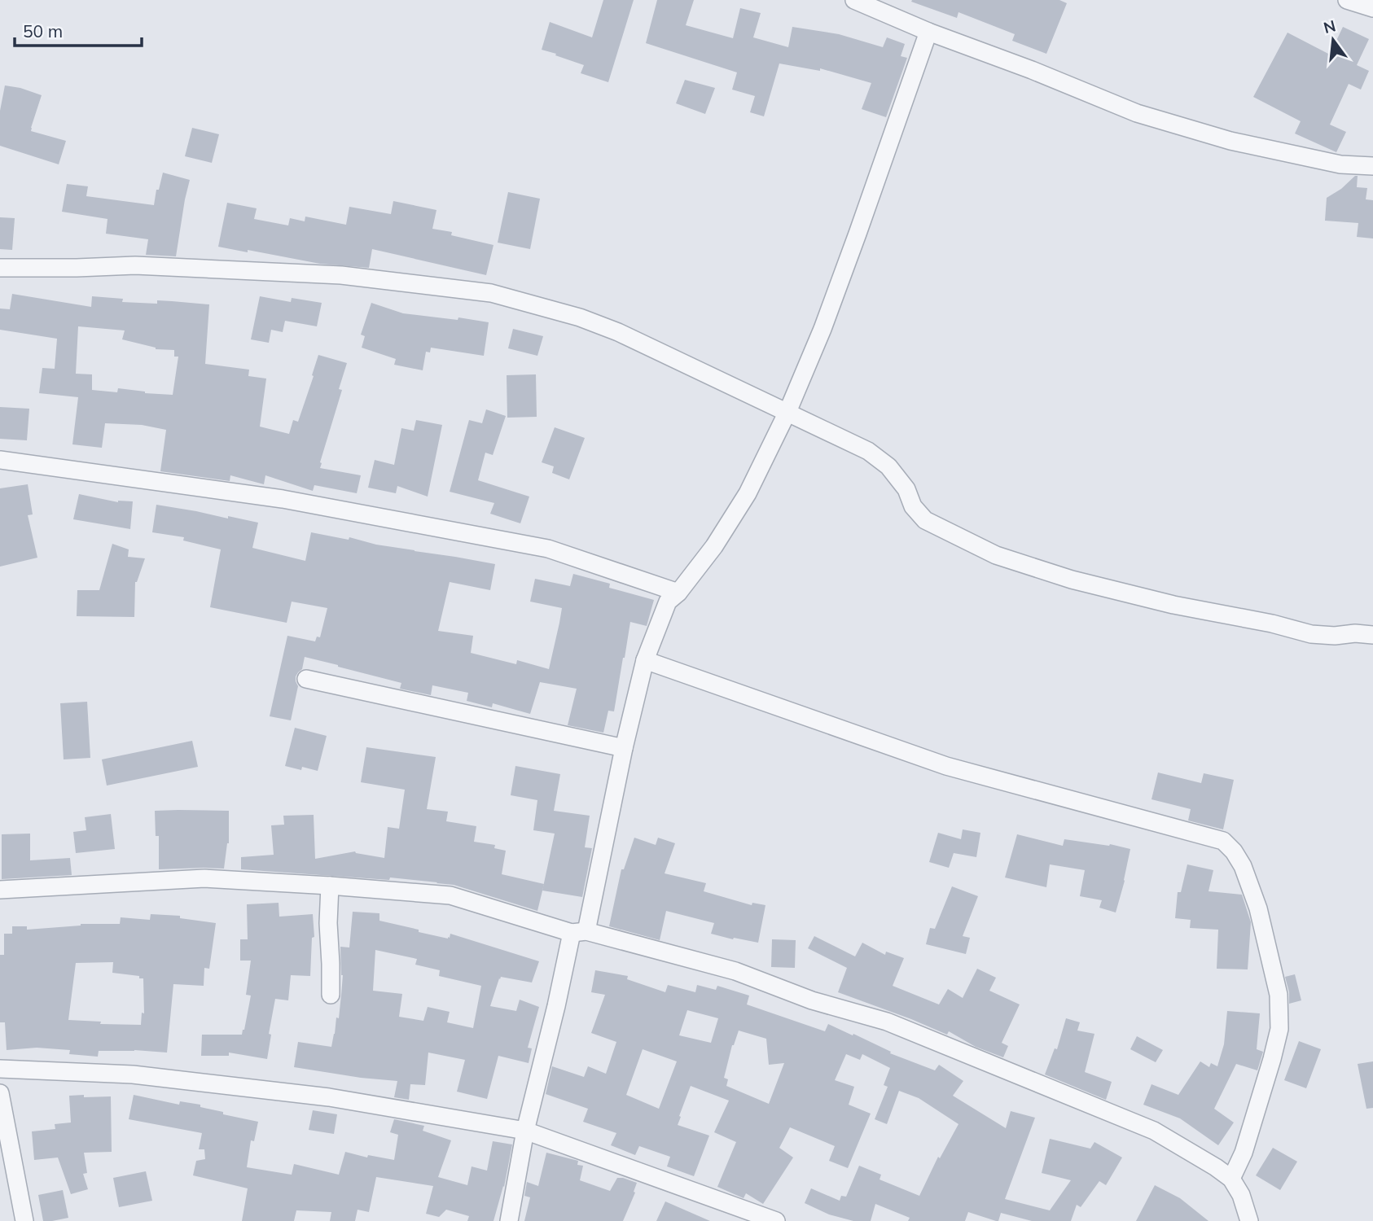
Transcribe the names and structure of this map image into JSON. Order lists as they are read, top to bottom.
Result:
{
  "scale_bar": "50 m",
  "north": "top"
}
